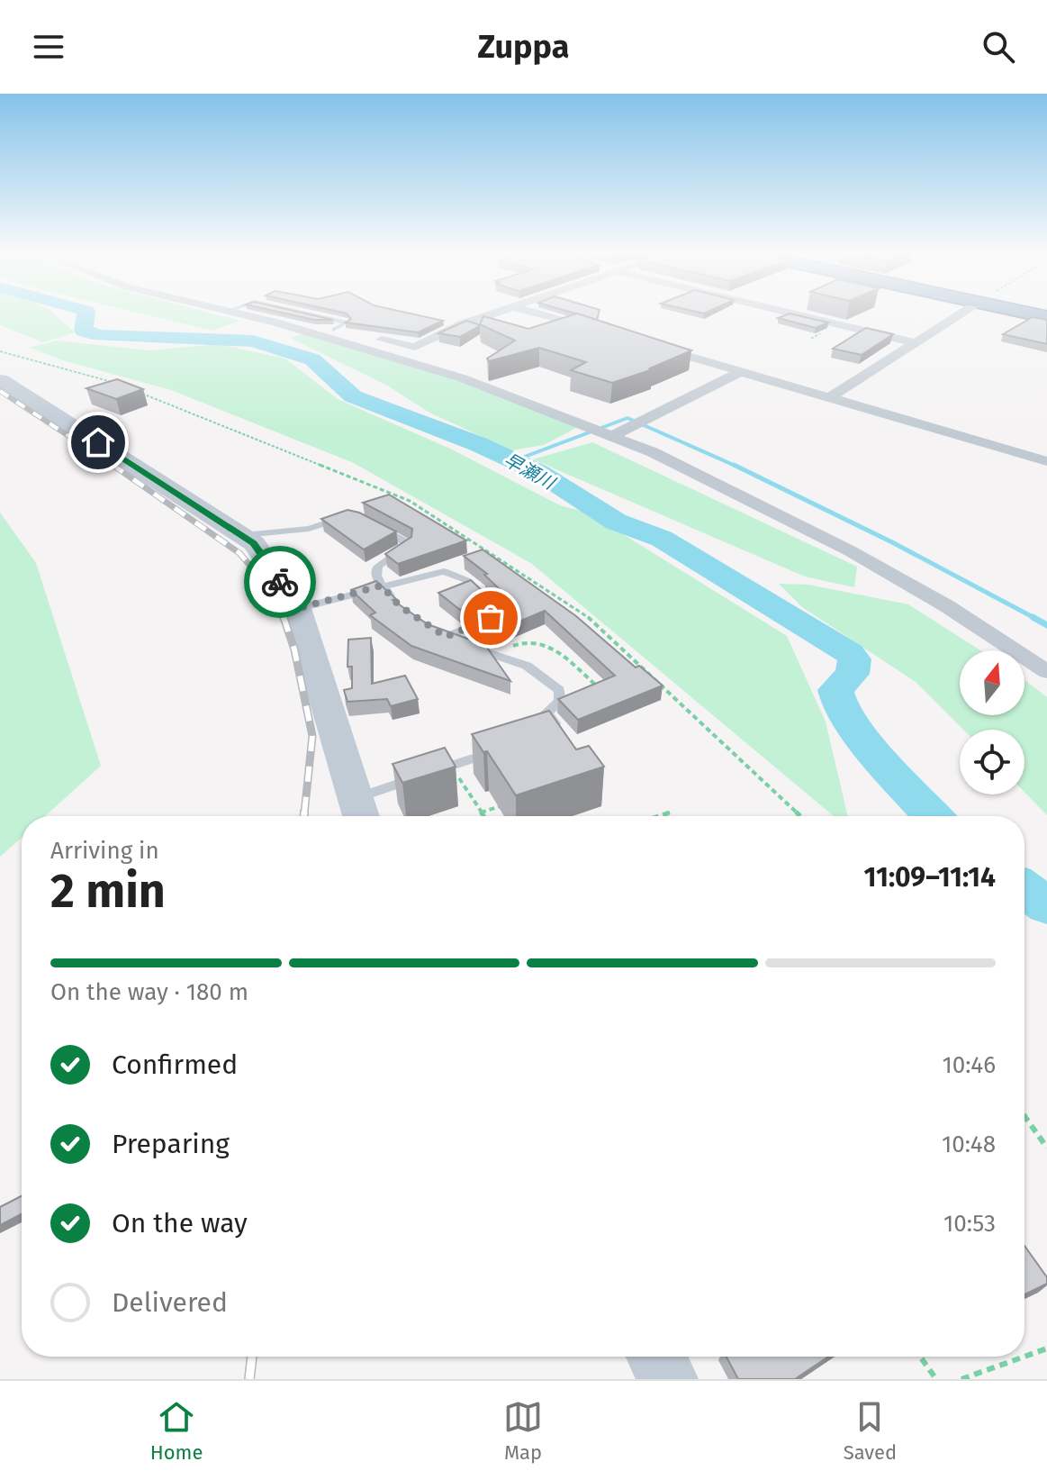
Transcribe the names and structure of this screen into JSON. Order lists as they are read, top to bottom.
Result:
{
  "water": ["早瀬川"],
  "north": "top",
  "page": {
    "header": "Zuppa",
    "heading": ["2 min", "Arriving in", "11:09–11:14"],
    "bar": "On the way · 180 m",
    "list": [
      ["Confirmed", "10:46"],
      ["Preparing", "10:48"],
      ["On the way", "10:53"],
      "Delivered"
    ],
    "tabs": ["Home", "Map", "Saved"]
  }
}
